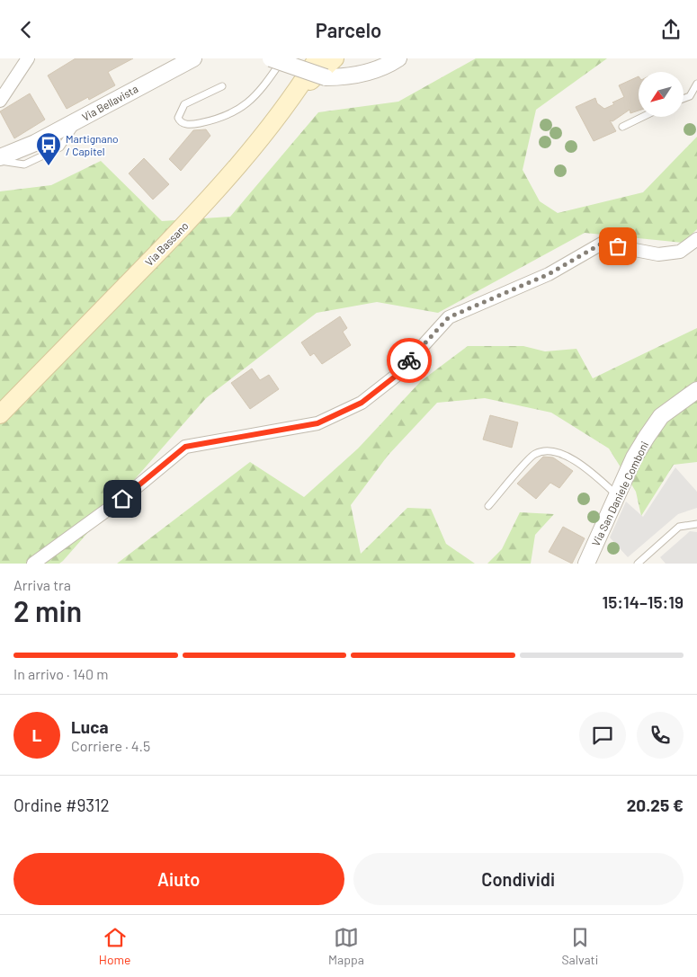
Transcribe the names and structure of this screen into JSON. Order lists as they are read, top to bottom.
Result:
{
  "streets": {
    "main road": ["Via Bassano"],
    "street": ["Via Bellavista", "Via San Daniele Comboni"]
  },
  "places": {
    "bus stop": ["Martignano / Capitel"]
  },
  "north": "bottom left",
  "page": {
    "header": "Parcelo",
    "heading": ["2 min", "Arriva tra", "15:14–15:19"],
    "panel": [
      "Luca",
      "Corriere · 4.5",
      "Ordine #9312",
      "20.25 €"
    ],
    "bar": "In arrivo · 140 m",
    "round": "L",
    "buttons": ["Aiuto", "Condividi"],
    "tabs": ["Home", "Mappa", "Salvati"]
  }
}
